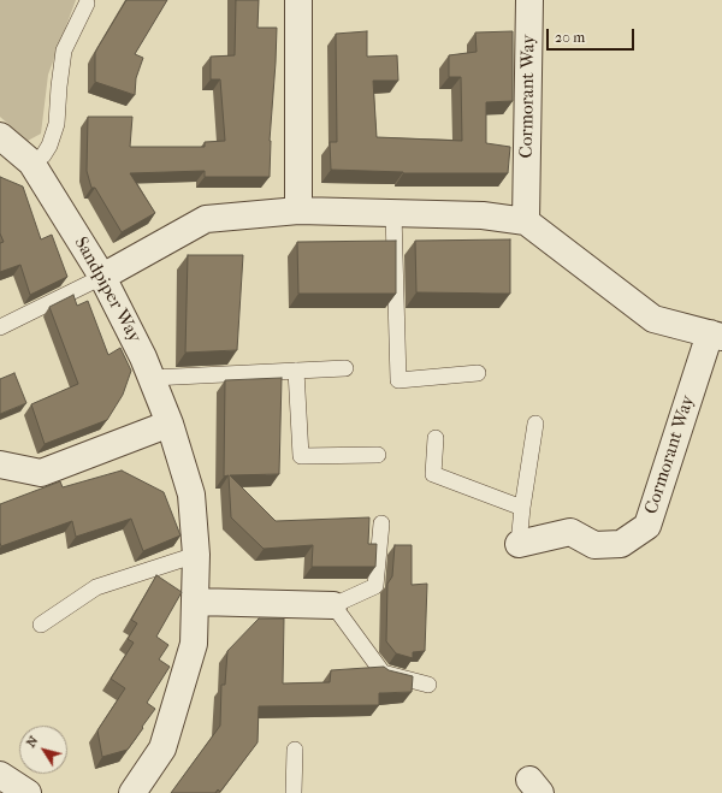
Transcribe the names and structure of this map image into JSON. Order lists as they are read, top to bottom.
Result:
{
  "streets": {
    "street": ["Cormorant Way", "Sandpiper Way"]
  },
  "crossings": [
    ["Cormorant Way", "Sandpiper Way"]
  ],
  "scale_bar": "20 m",
  "north": "top left"
}
